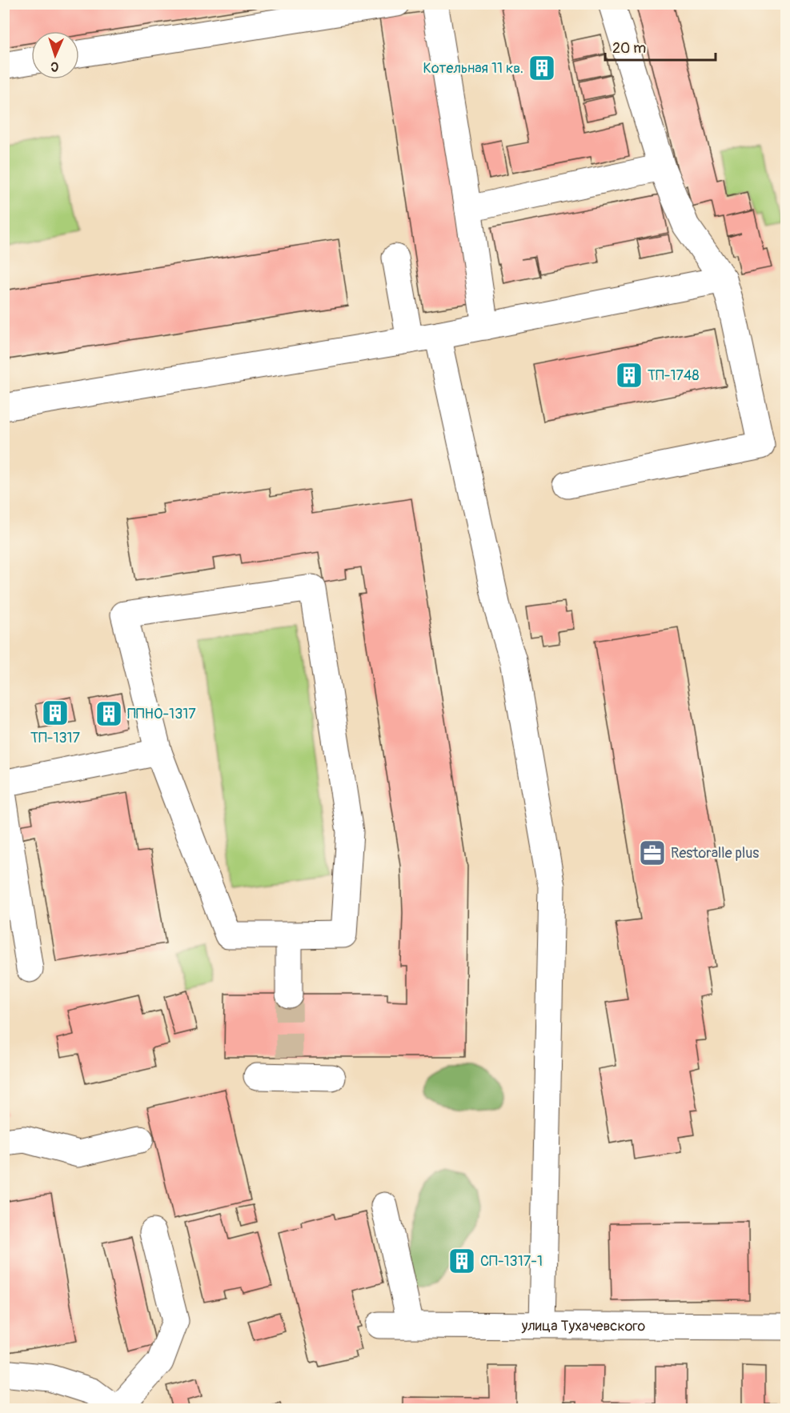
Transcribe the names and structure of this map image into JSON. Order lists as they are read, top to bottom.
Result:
{
  "streets": {
    "street": ["улица Тухачевского"]
  },
  "places": {
    "building": [
      "Котельная 11 кв.",
      "ТП-1748",
      "ТП-1317",
      "ППНО-1317",
      "СП-1317-1"
    ],
    "office": ["Restoralle plus"]
  },
  "scale_bar": "20 m",
  "north": "bottom"
}
